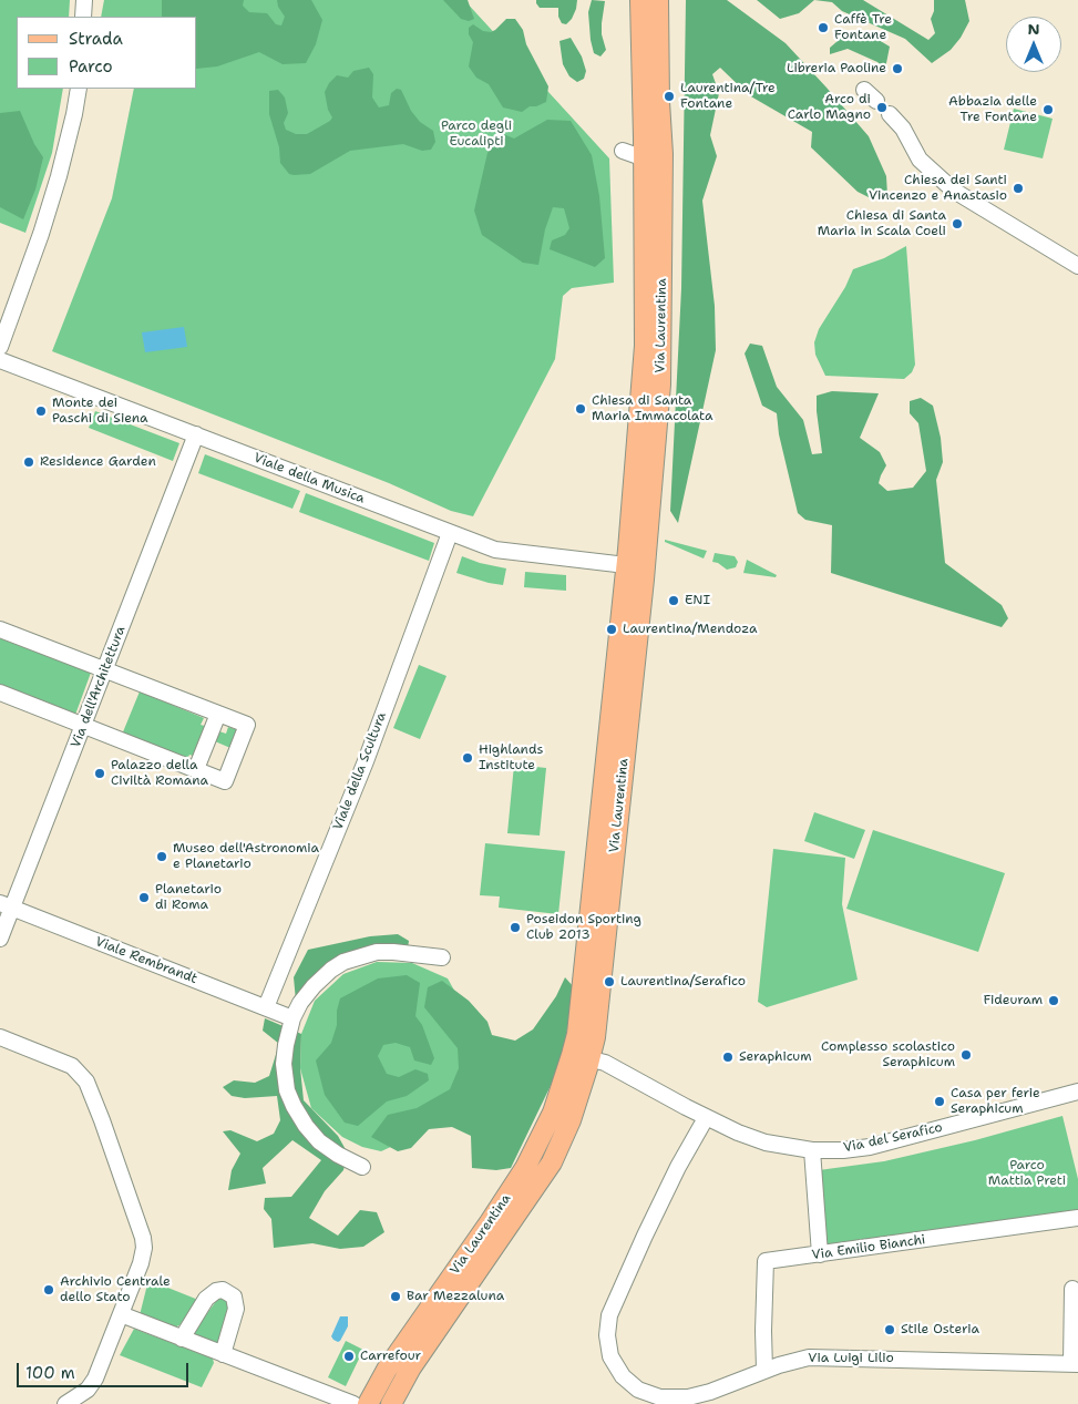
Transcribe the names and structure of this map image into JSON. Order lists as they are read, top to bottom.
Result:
{
  "streets": {
    "main road": ["Via Laurentina"],
    "street": [
      "Viale della Musica",
      "Via dell'Architettura",
      "Viale della Scultura",
      "Viale Rembrandt",
      "Via del Serafico",
      "Via Emilio Bianchi",
      "Via Luigi Lilio"
    ]
  },
  "crossings": [
    ["Via Laurentina", "Viale della Musica"],
    ["Via Laurentina", "Via del Serafico"],
    ["Viale della Musica", "Via dell'Architettura"],
    ["Viale della Musica", "Viale della Scultura"],
    ["Via dell'Architettura", "Viale Rembrandt"],
    ["Viale della Scultura", "Viale Rembrandt"],
    ["Via del Serafico", "Via Luigi Lilio"],
    ["Via Emilio Bianchi", "Via Luigi Lilio"]
  ],
  "parks": ["Parco degli Eucalipti", "Parco Mattia Preti"],
  "places": [
    "Caffè Tre Fontane",
    "Libreria Paoline",
    "Laurentina/Tre Fontane",
    "Arco di Carlo Magno",
    "Abbazia delle Tre Fontane",
    "Chiesa dei Santi Vincenzo e Anastasio",
    "Chiesa di Santa Maria in Scala Coeli",
    "Chiesa di Santa Maria Immacolata",
    "Monte dei Paschi di Siena",
    "Residence Garden",
    "ENI",
    "Laurentina/Mendoza",
    "Highlands Institute",
    "Palazzo della Civiltà Romana",
    "Museo dell'Astronomia e Planetario",
    "Planetario di Roma",
    "Poseidon Sporting Club 2013",
    "Laurentina/Serafico",
    "Fideuram",
    "Complesso scolastico Seraphicum",
    "Seraphicum",
    "Casa per ferie Seraphicum",
    "Archivio Centrale dello Stato",
    "Bar Mezzaluna",
    "Stile Osteria",
    "Carrefour"
  ],
  "legend": ["Strada", "Parco"],
  "scale_bar": "100 m",
  "north": "top"
}
